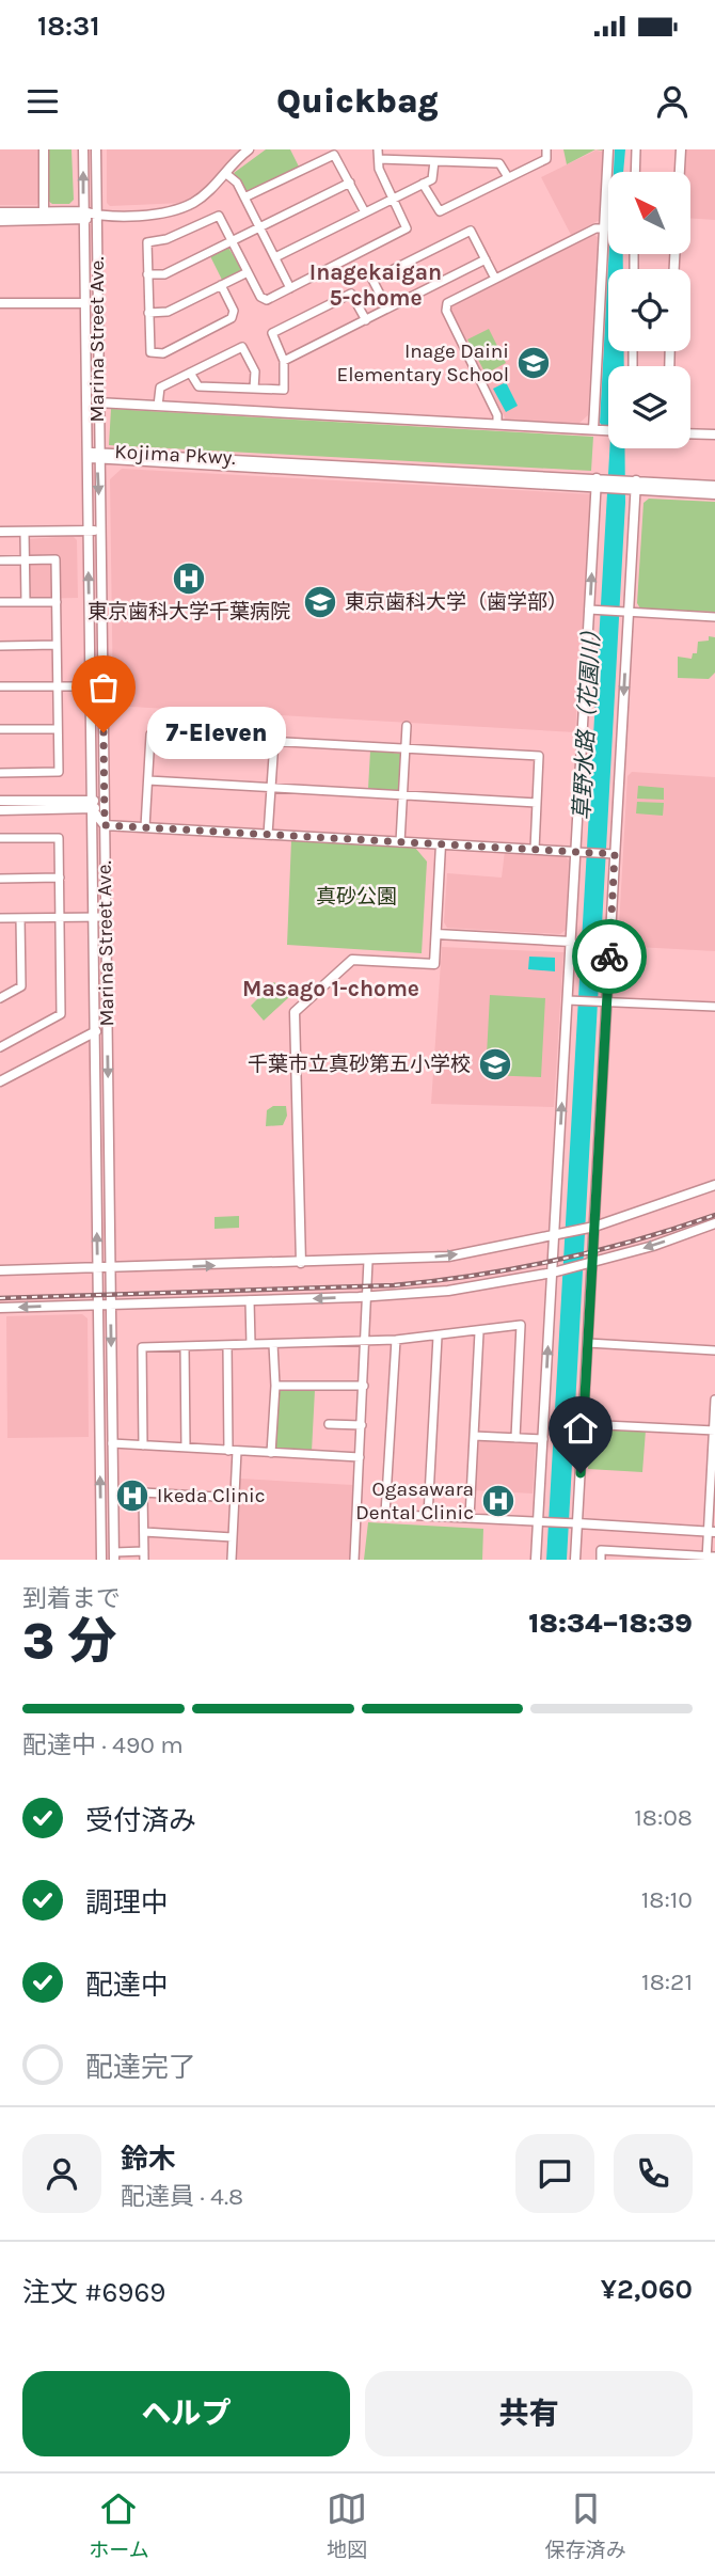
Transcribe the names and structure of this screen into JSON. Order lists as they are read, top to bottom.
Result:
{
  "streets": {
    "street": ["Marina Street Ave.", "Kojima Pkwy."]
  },
  "crossings": [
    ["Marina Street Ave.", "Kojima Pkwy."]
  ],
  "districts": ["Inagekaigan 5-chome", "Masago 1-chome"],
  "water": ["草野水路（花園川）"],
  "parks": ["真砂公園"],
  "places": {
    "school or university": ["Inage Daini Elementary School", "東京歯科大学（歯学部）", "千葉市立真砂第五小学校"],
    "hospital": ["東京歯科大学千葉病院", "Ikeda Clinic", "Ogasawara Dental Clinic"],
    "other": ["7-Eleven"]
  },
  "north": "top left",
  "page": {
    "status": "18:31",
    "header": "Quickbag",
    "bubble": "7-Eleven",
    "heading": ["3 分", "到着まで", "18:34–18:39"],
    "panel": [
      "鈴木",
      "配達員 · 4.8",
      "注文 #6969",
      "¥2,060"
    ],
    "bar": "配達中 · 490 m",
    "list": [
      ["受付済み", "18:08"],
      ["調理中", "18:10"],
      ["配達中", "18:21"],
      "配達完了"
    ],
    "buttons": ["ヘルプ", "共有"],
    "tabs": ["ホーム", "地図", "保存済み"]
  }
}
